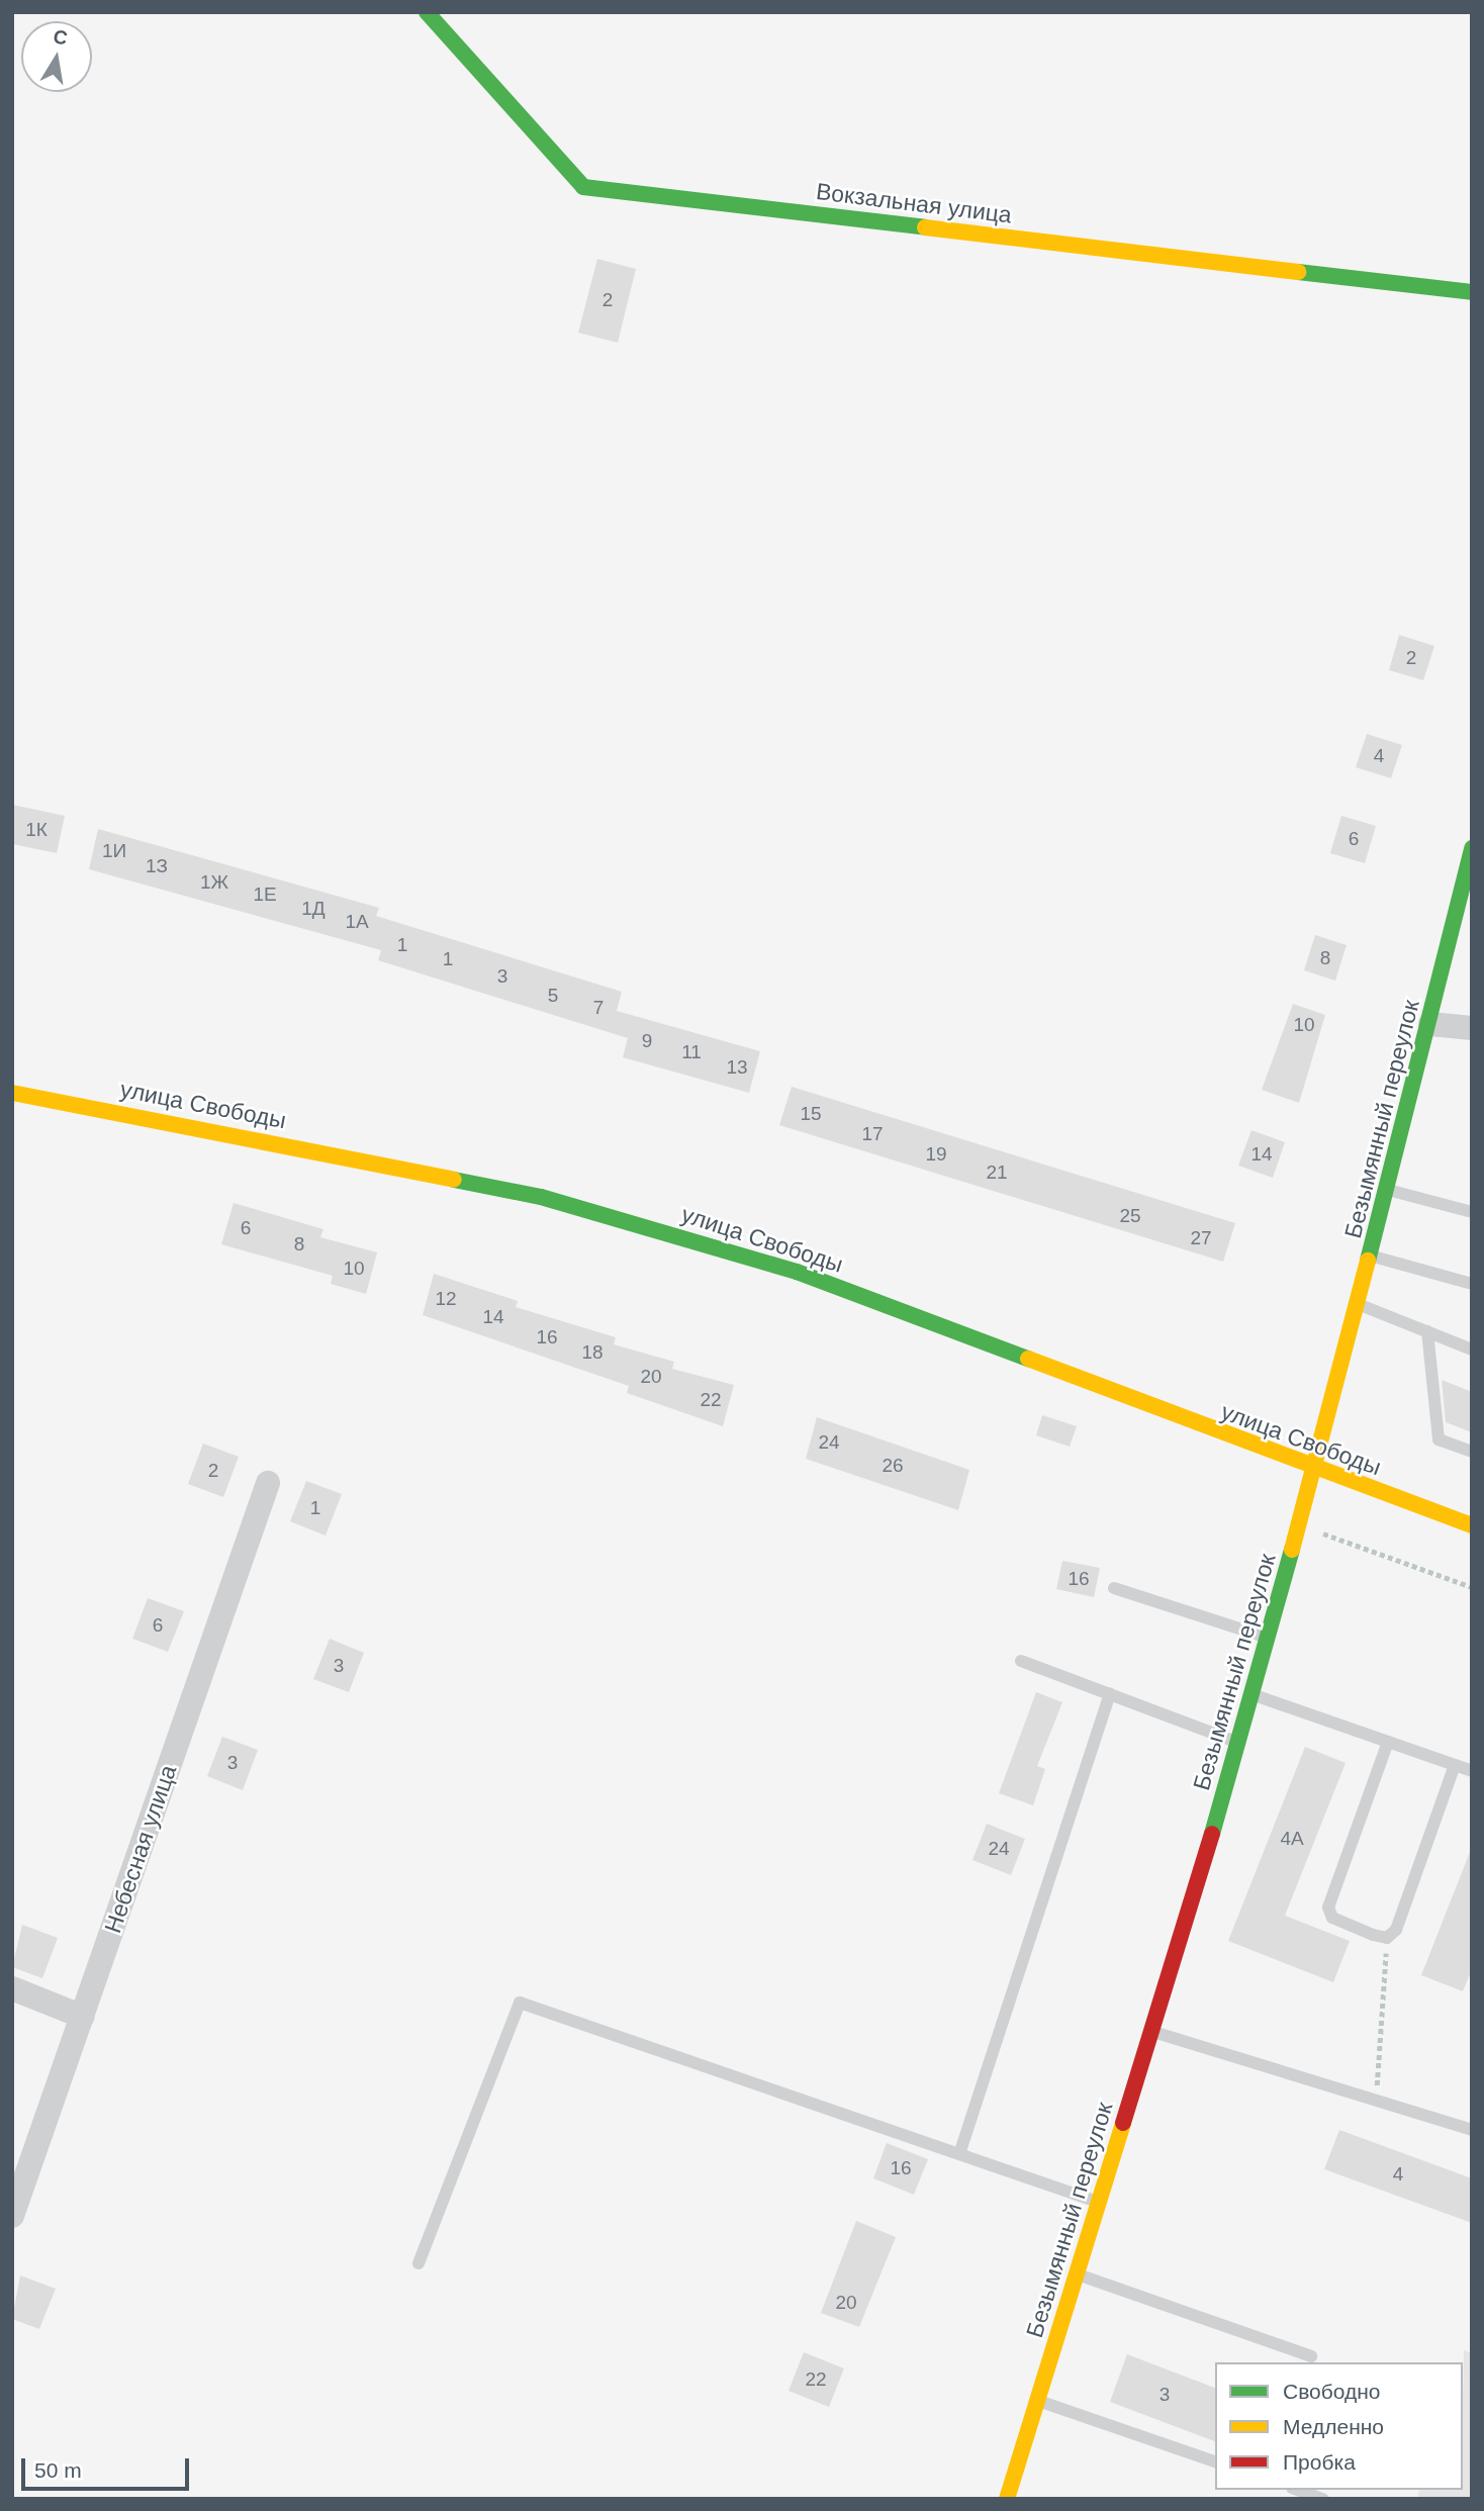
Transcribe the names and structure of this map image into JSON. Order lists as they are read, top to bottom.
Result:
{
  "streets": {
    "street": [
      "Вокзальная улица",
      "улица Свободы",
      "Безымянный переулок",
      "Небесная улица"
    ]
  },
  "crossings": [
    ["улица Свободы", "Безымянный переулок"]
  ],
  "house_numbers": [
    "2",
    "2",
    "4",
    "1К",
    "6",
    "1И",
    "1З",
    "1Ж",
    "1Е",
    "1Д",
    "1А",
    "1",
    "8",
    "1",
    "3",
    "5",
    "7",
    "10",
    "9",
    "11",
    "13",
    "15",
    "17",
    "19",
    "14",
    "21",
    "25",
    "6",
    "27",
    "8",
    "10",
    "12",
    "14",
    "16",
    "18",
    "20",
    "22",
    "24",
    "26",
    "2",
    "1",
    "16",
    "6",
    "3",
    "3",
    "4А",
    "24",
    "16",
    "4",
    "20",
    "22",
    "3"
  ],
  "legend": ["Свободно", "Медленно", "Пробка"],
  "scale_bar": "50 m",
  "north": "top"
}
